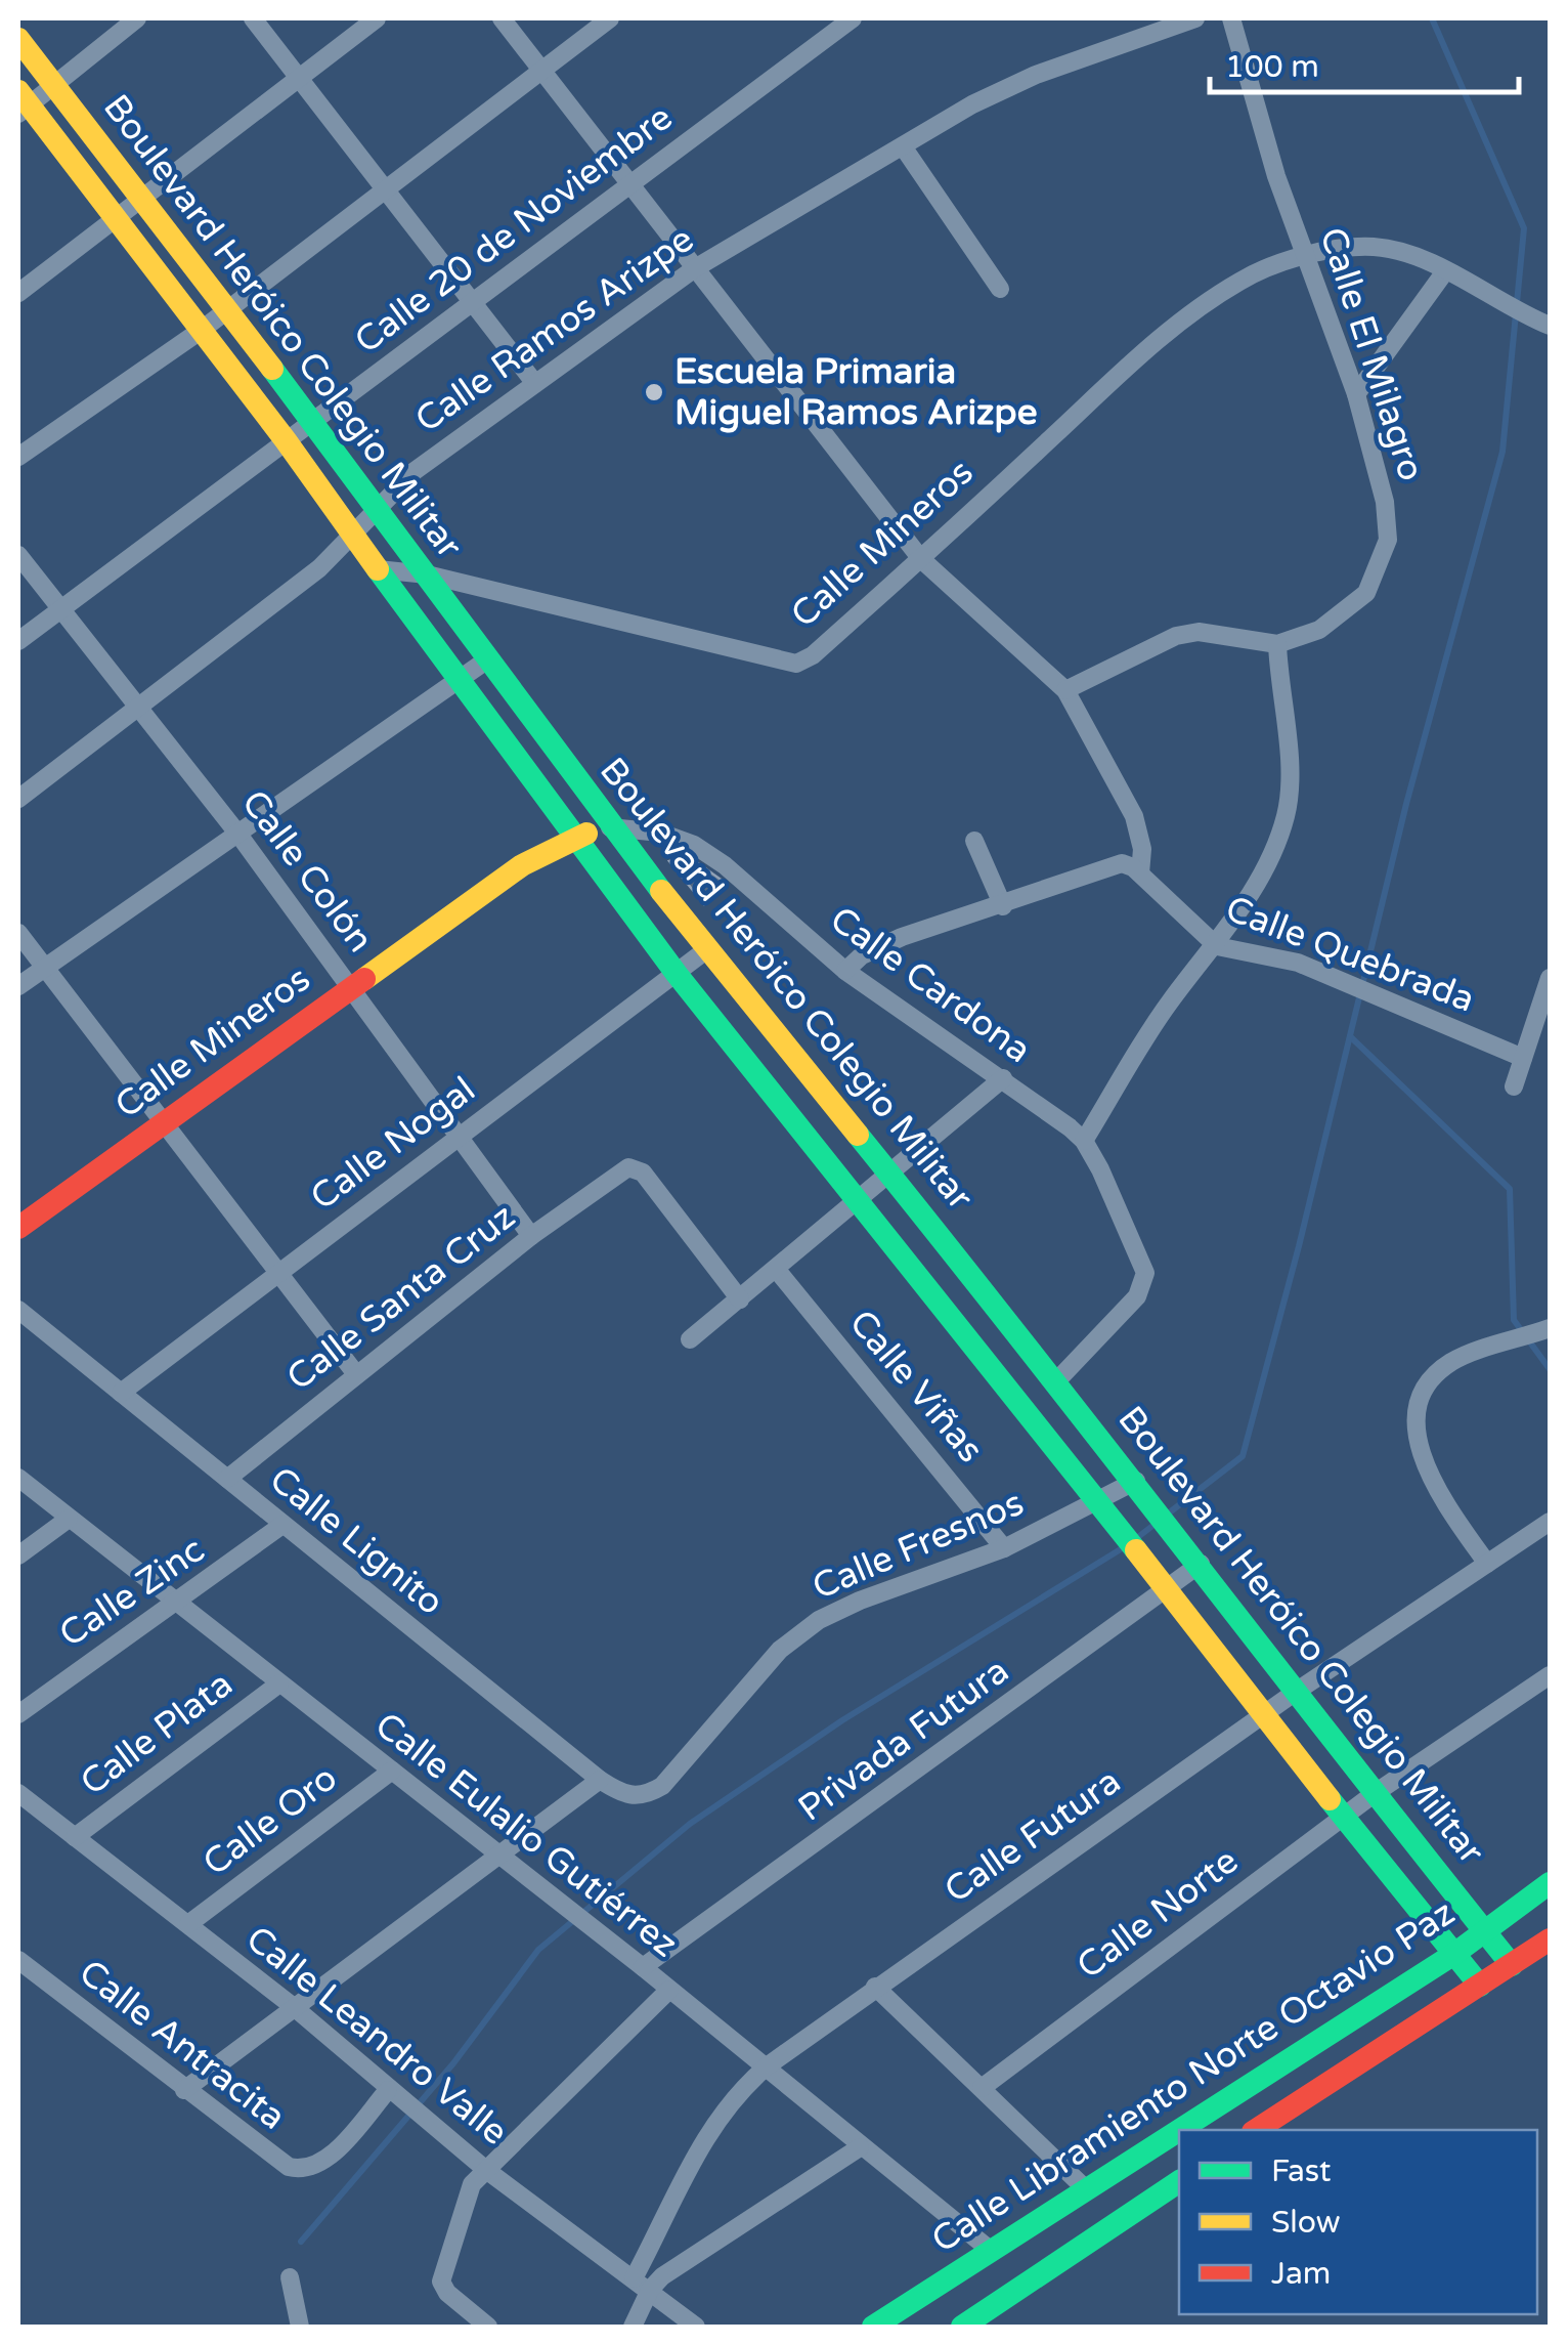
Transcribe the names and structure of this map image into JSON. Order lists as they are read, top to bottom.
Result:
{
  "streets": {
    "street": [
      "Calle 20 de Noviembre",
      "Boulevard Heróico Colegio Militar",
      "Calle Ramos Arizpe",
      "Calle El Milagro",
      "Calle Mineros",
      "Calle Colón",
      "Calle Quebrada",
      "Calle Cardona",
      "Calle Nogal",
      "Calle Santa Cruz",
      "Calle Viñas",
      "Calle Lignito",
      "Calle Fresnos",
      "Calle Zinc",
      "Calle Plata",
      "Privada Futura",
      "Calle Oro",
      "Calle Eulalio Gutiérrez",
      "Calle Futura",
      "Calle Norte",
      "Calle Leandro Valle",
      "Calle Antracita",
      "Calle Libramiento Norte Octavio Paz"
    ]
  },
  "crossings": [
    ["Calle 20 de Noviembre", "Boulevard Heróico Colegio Militar"],
    ["Calle 20 de Noviembre", "Calle Colón"],
    ["Boulevard Heróico Colegio Militar", "Calle Ramos Arizpe"],
    ["Boulevard Heróico Colegio Militar", "Calle Mineros"],
    ["Boulevard Heróico Colegio Militar", "Calle Cardona"],
    ["Boulevard Heróico Colegio Militar", "Calle Nogal"],
    ["Boulevard Heróico Colegio Militar", "Calle Fresnos"],
    ["Boulevard Heróico Colegio Militar", "Privada Futura"],
    ["Boulevard Heróico Colegio Militar", "Calle Futura"],
    ["Boulevard Heróico Colegio Militar", "Calle Norte"],
    ["Boulevard Heróico Colegio Militar", "Calle Libramiento Norte Octavio Paz"],
    ["Calle Ramos Arizpe", "Calle Colón"],
    ["Calle El Milagro", "Calle Mineros"],
    ["Calle Mineros", "Calle Colón"],
    ["Calle Mineros", "Calle Cardona"],
    ["Calle Colón", "Calle Nogal"],
    ["Calle Colón", "Calle Santa Cruz"],
    ["Calle Nogal", "Calle Lignito"],
    ["Calle Santa Cruz", "Calle Lignito"],
    ["Calle Viñas", "Calle Fresnos"],
    ["Calle Lignito", "Calle Fresnos"],
    ["Calle Lignito", "Calle Zinc"],
    ["Calle Zinc", "Calle Eulalio Gutiérrez"],
    ["Calle Plata", "Calle Eulalio Gutiérrez"],
    ["Calle Plata", "Calle Leandro Valle"],
    ["Privada Futura", "Calle Eulalio Gutiérrez"],
    ["Calle Oro", "Calle Eulalio Gutiérrez"],
    ["Calle Oro", "Calle Leandro Valle"],
    ["Calle Eulalio Gutiérrez", "Calle Futura"],
    ["Calle Eulalio Gutiérrez", "Calle Libramiento Norte Octavio Paz"],
    ["Calle Futura", "Calle Leandro Valle"],
    ["Calle Leandro Valle", "Calle Antracita"]
  ],
  "places": ["Escuela Primaria Miguel Ramos Arizpe"],
  "legend": ["Fast", "Slow", "Jam"],
  "scale_bar": "100 m"
}
